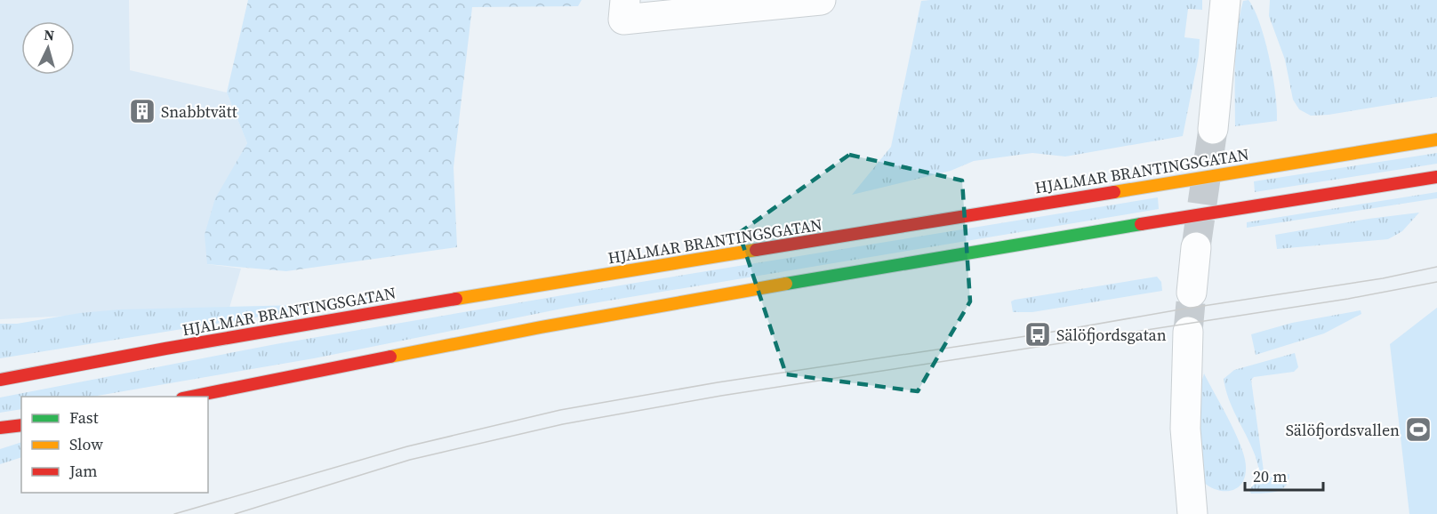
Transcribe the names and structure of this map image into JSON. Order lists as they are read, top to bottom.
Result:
{
  "streets": {
    "main road": ["HJALMAR BRANTINGSGATAN"]
  },
  "places": {
    "building": ["Snabbtvätt"],
    "bus stop": ["Sälöfjordsgatan"],
    "sports": ["Sälöfjordsvallen"]
  },
  "legend": ["Fast", "Slow", "Jam"],
  "scale_bar": "20 m",
  "north": "top"
}
